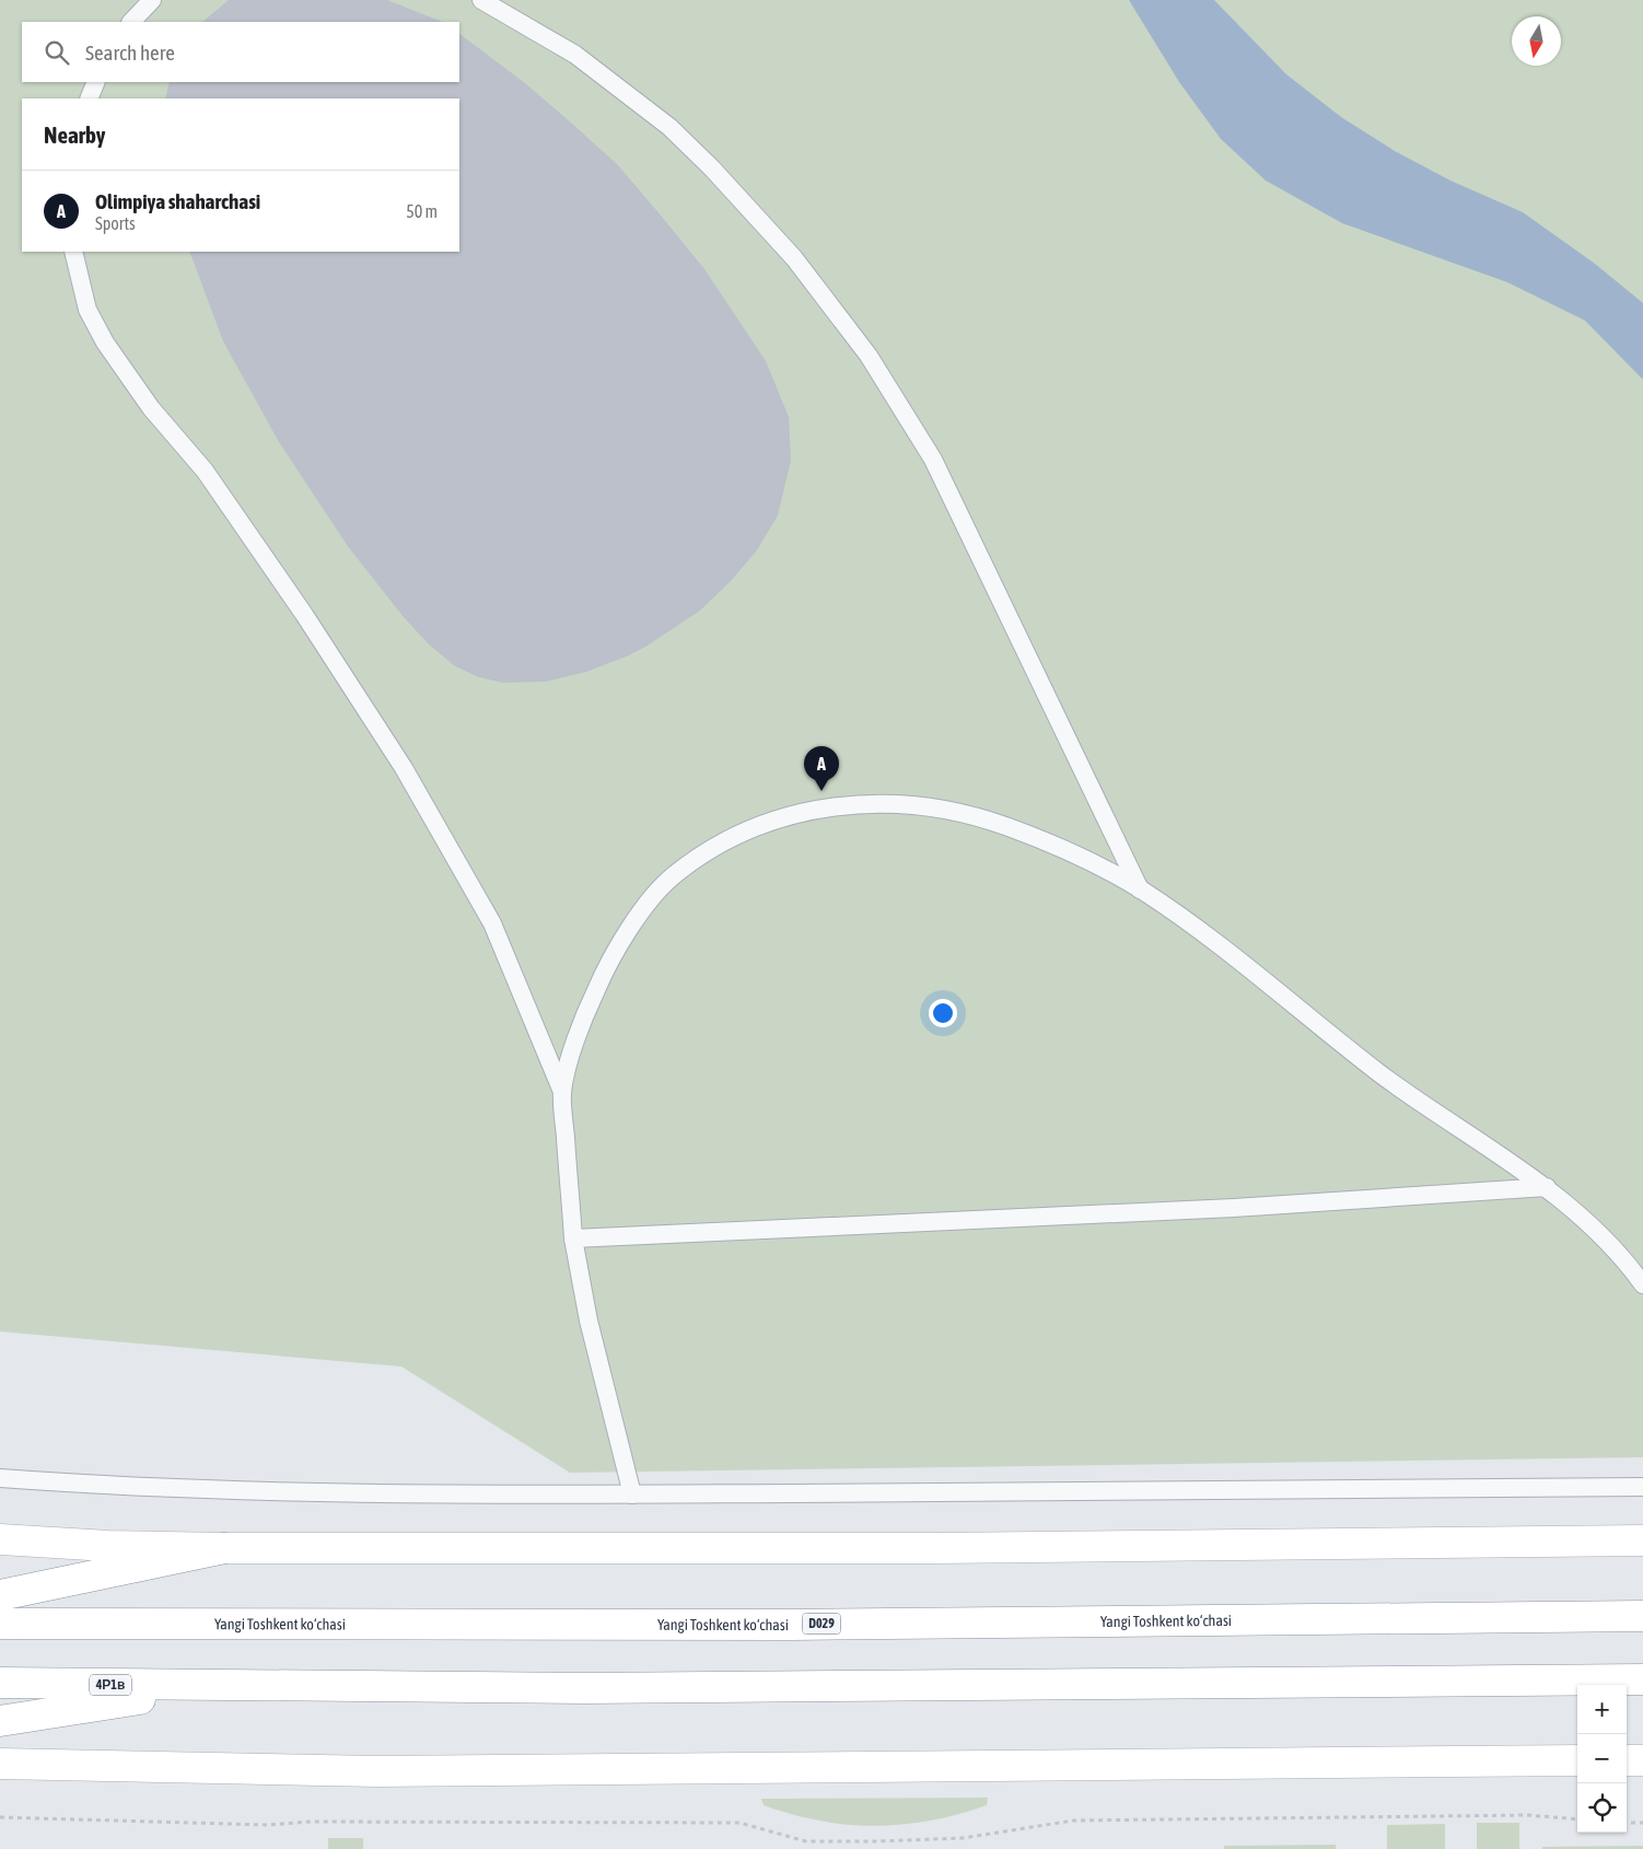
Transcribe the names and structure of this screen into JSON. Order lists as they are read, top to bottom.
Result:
{
  "streets": {
    "main road": ["Yangi Toshkent ko‘chasi", "D029", "4Р1в"]
  },
  "north": "bottom",
  "page": {
    "search": "Search here",
    "heading": "Nearby",
    "list": [
      {
        "mark": "A",
        "name": "Olimpiya shaharchasi",
        "note": "Sports",
        "value": "50 m"
      }
    ],
    "pins": "A",
    "map_buttons": ["+", "−"]
  }
}
